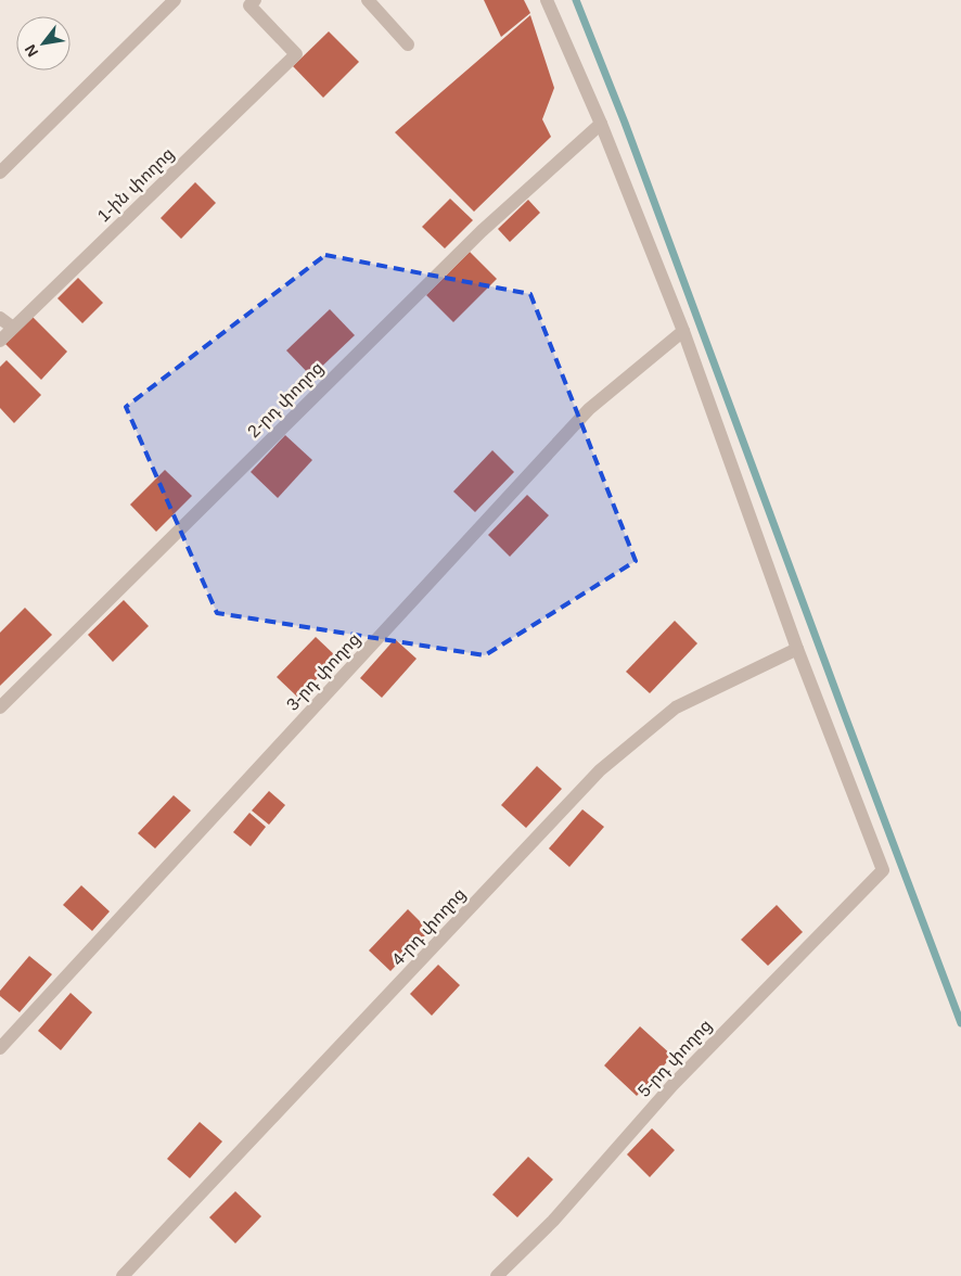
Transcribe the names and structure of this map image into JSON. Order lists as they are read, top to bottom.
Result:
{
  "streets": {
    "street": [
      "1-ին փողոց",
      "2-րդ փողոց",
      "3-րդ փողոց",
      "4-րդ փողոց",
      "5-րդ փողոց"
    ]
  },
  "crossings": [
    ["4-րդ փողոց", "5-րդ փողոց"]
  ],
  "north": "bottom left"
}
